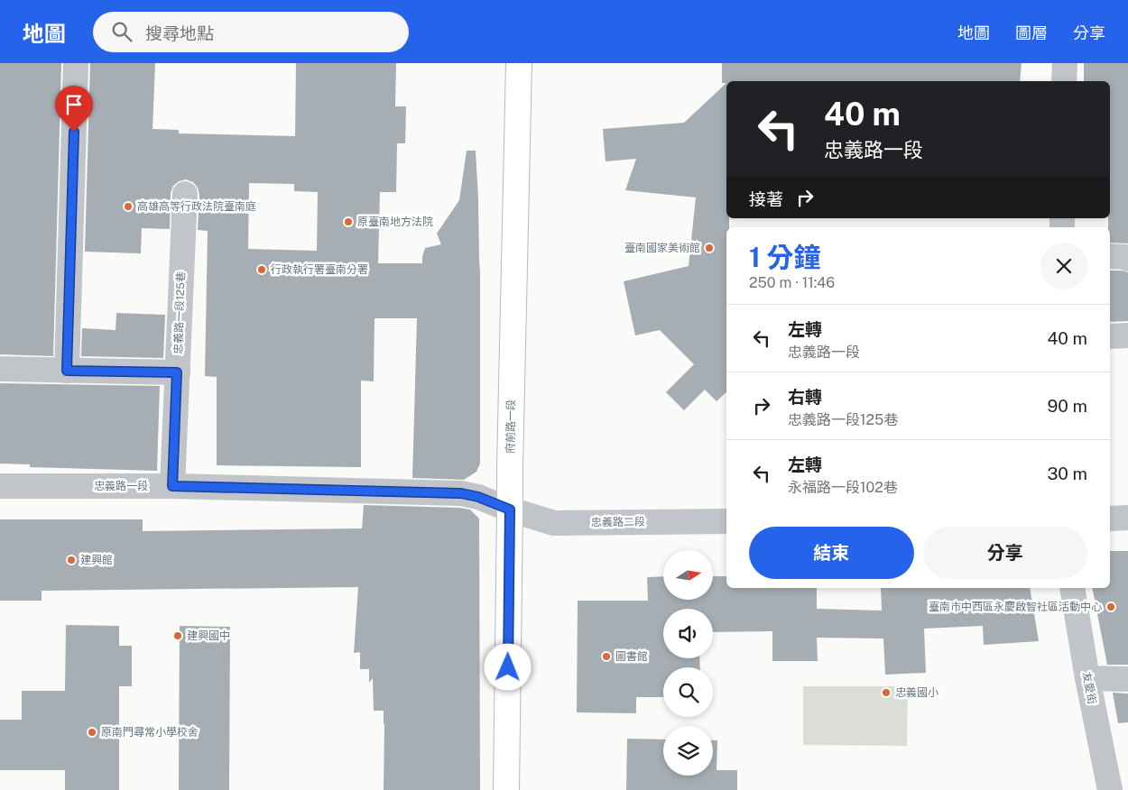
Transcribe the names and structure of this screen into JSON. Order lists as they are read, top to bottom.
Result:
{
  "streets": {
    "main road": ["府前路一段"],
    "street": [
      "忠義路一段125巷",
      "忠義路一段",
      "忠義路二段",
      "友愛街"
    ]
  },
  "crossings": [
    ["忠義路一段125巷", "忠義路一段"],
    ["府前路一段", "忠義路一段"],
    ["府前路一段", "忠義路二段"],
    ["忠義路一段", "忠義路二段"]
  ],
  "places": [
    "高雄高等行政法院臺南庭",
    "原臺南地方法院",
    "臺南國家美術館",
    "行政執行署臺南分署",
    "建興館",
    "臺南市中西區永慶啟智社區活動中心",
    "建興國中",
    "圖書館",
    "忠義國小",
    "原南門尋常小學校舍"
  ],
  "north": "right",
  "page": {
    "header": "地圖",
    "search": "搜尋地點",
    "nav": ["地圖", "圖層", "分享"],
    "turn": ["40 m", "忠義路一段"],
    "then": "接著",
    "heading": ["1 分鐘", "250 m · 11:46"],
    "list": [
      {
        "name": "左轉",
        "note": "忠義路一段",
        "value": "40 m"
      },
      {
        "name": "右轉",
        "note": "忠義路一段125巷",
        "value": "90 m"
      },
      {
        "name": "左轉",
        "note": "永福路一段102巷",
        "value": "30 m"
      }
    ],
    "buttons": ["結束", "分享"]
  }
}
